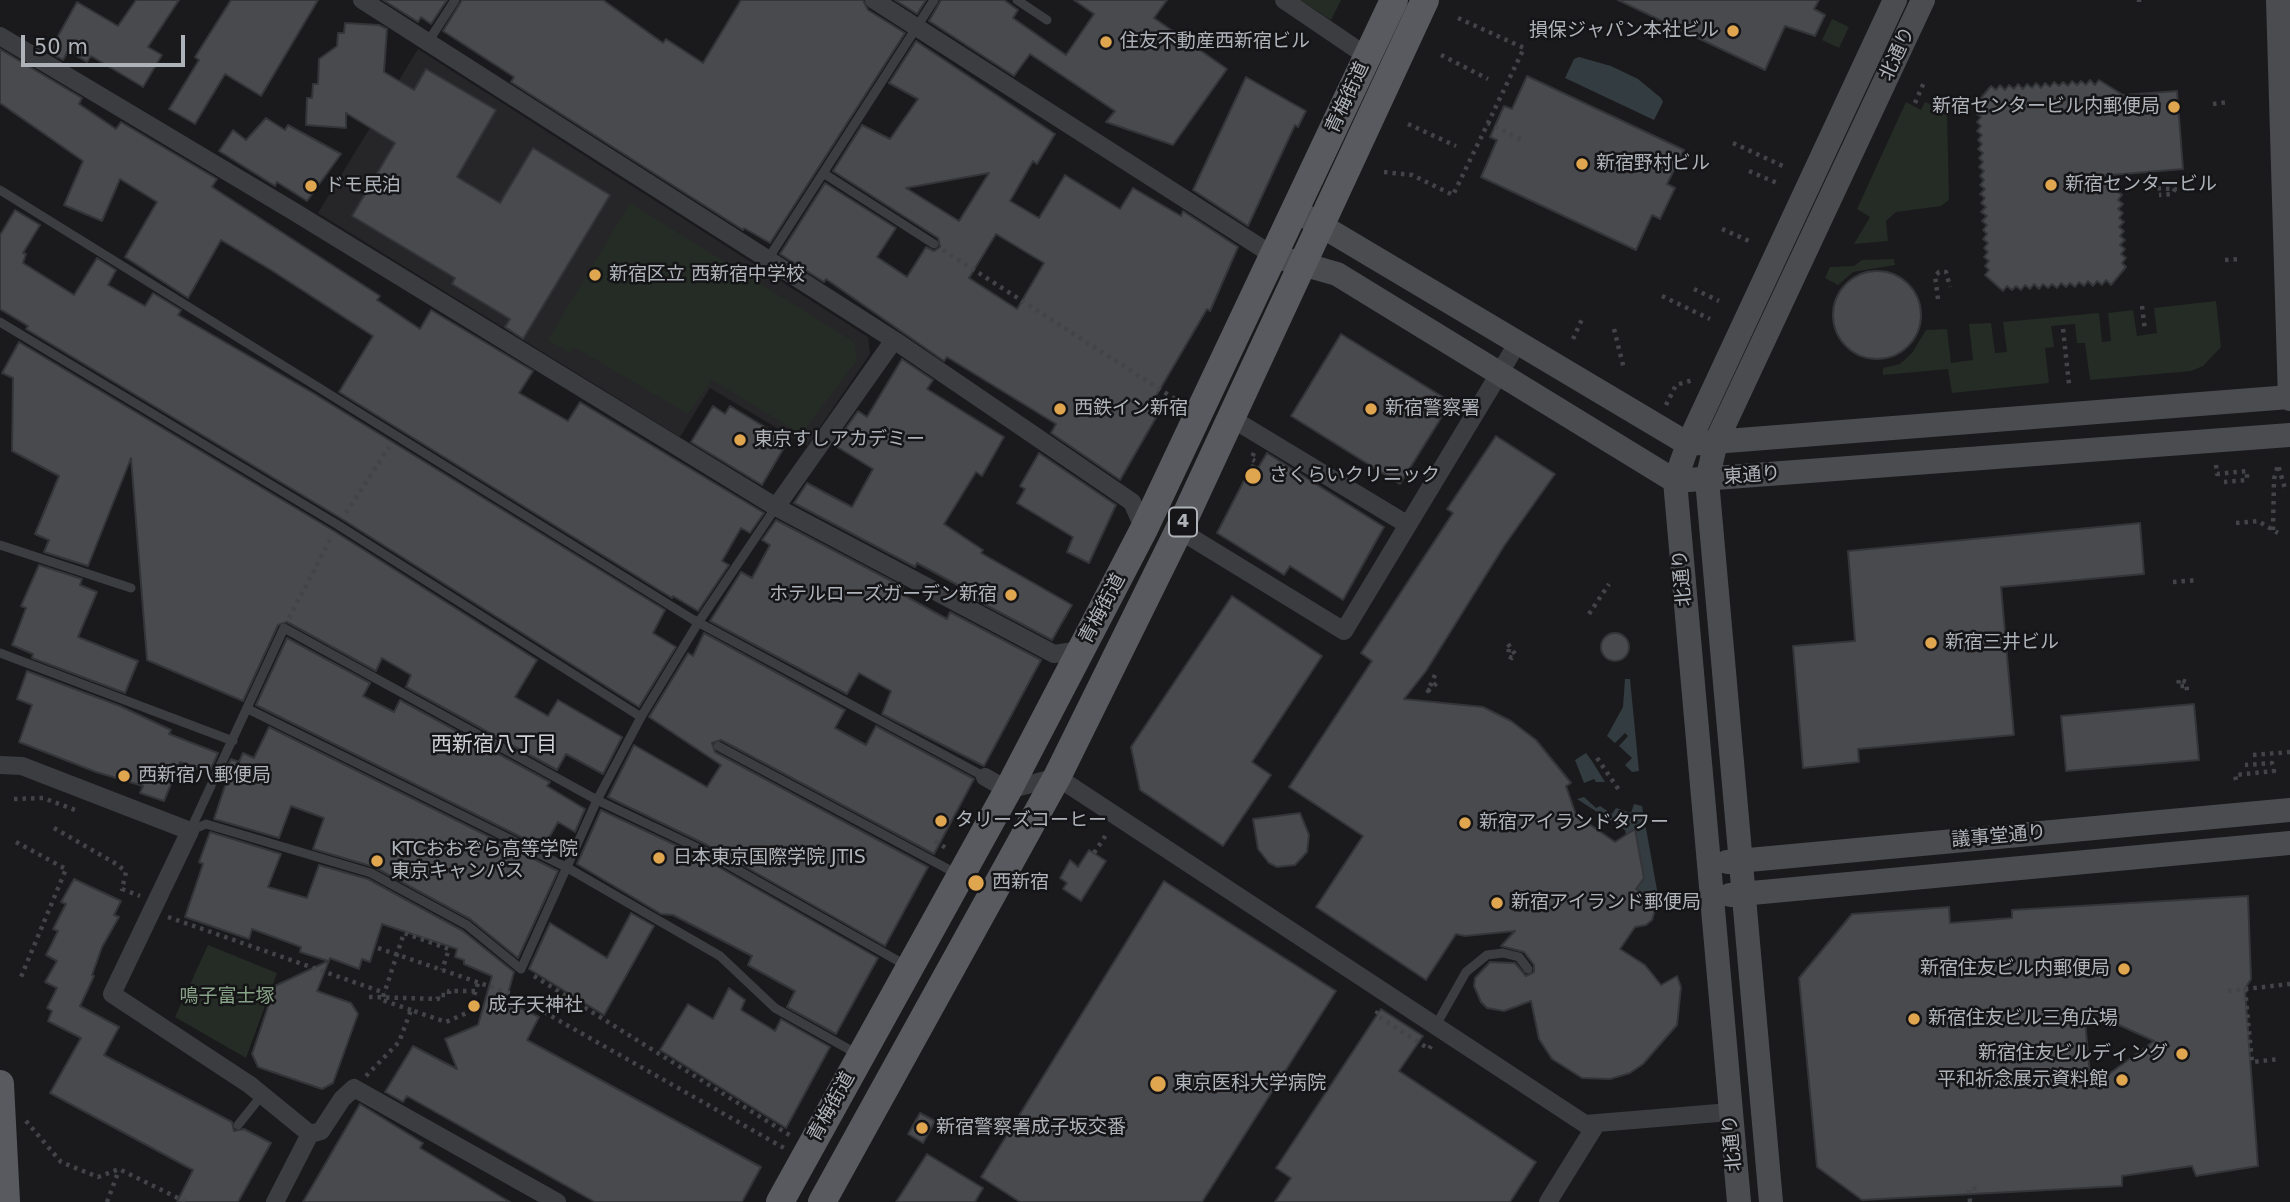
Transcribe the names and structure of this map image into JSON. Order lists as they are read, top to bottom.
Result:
{
  "streets": {
    "main road": [
      "北通り",
      "青梅街道",
      "東通り",
      "4",
      "議事堂通り"
    ]
  },
  "crossings": [
    ["北通り", "東通り"],
    ["北通り", "議事堂通り"]
  ],
  "districts": ["西新宿八丁目"],
  "parks": ["鳴子富士塚"],
  "places": [
    "損保ジャパン本社ビル",
    "住友不動産西新宿ビル",
    "新宿センタービル内郵便局",
    "新宿野村ビル",
    "新宿センタービル",
    "ドモ民泊",
    "新宿区立 西新宿中学校",
    "西鉄イン新宿",
    "新宿警察署",
    "東京すしアカデミー",
    "さくらいクリニック",
    "ホテルローズガーデン新宿",
    "新宿三井ビル",
    "西新宿八郵便局",
    "タリーズコーヒー",
    "新宿アイランドタワー",
    "日本東京国際学院 JTIS",
    "KTCおおぞら高等学院 東京キャンパス",
    "西新宿",
    "新宿アイランド郵便局",
    "新宿住友ビル内郵便局",
    "成子天神社",
    "新宿住友ビル三角広場",
    "新宿住友ビルディング",
    "平和祈念展示資料館",
    "東京医科大学病院",
    "新宿警察署成子坂交番"
  ],
  "scale_bar": "50 m"
}
